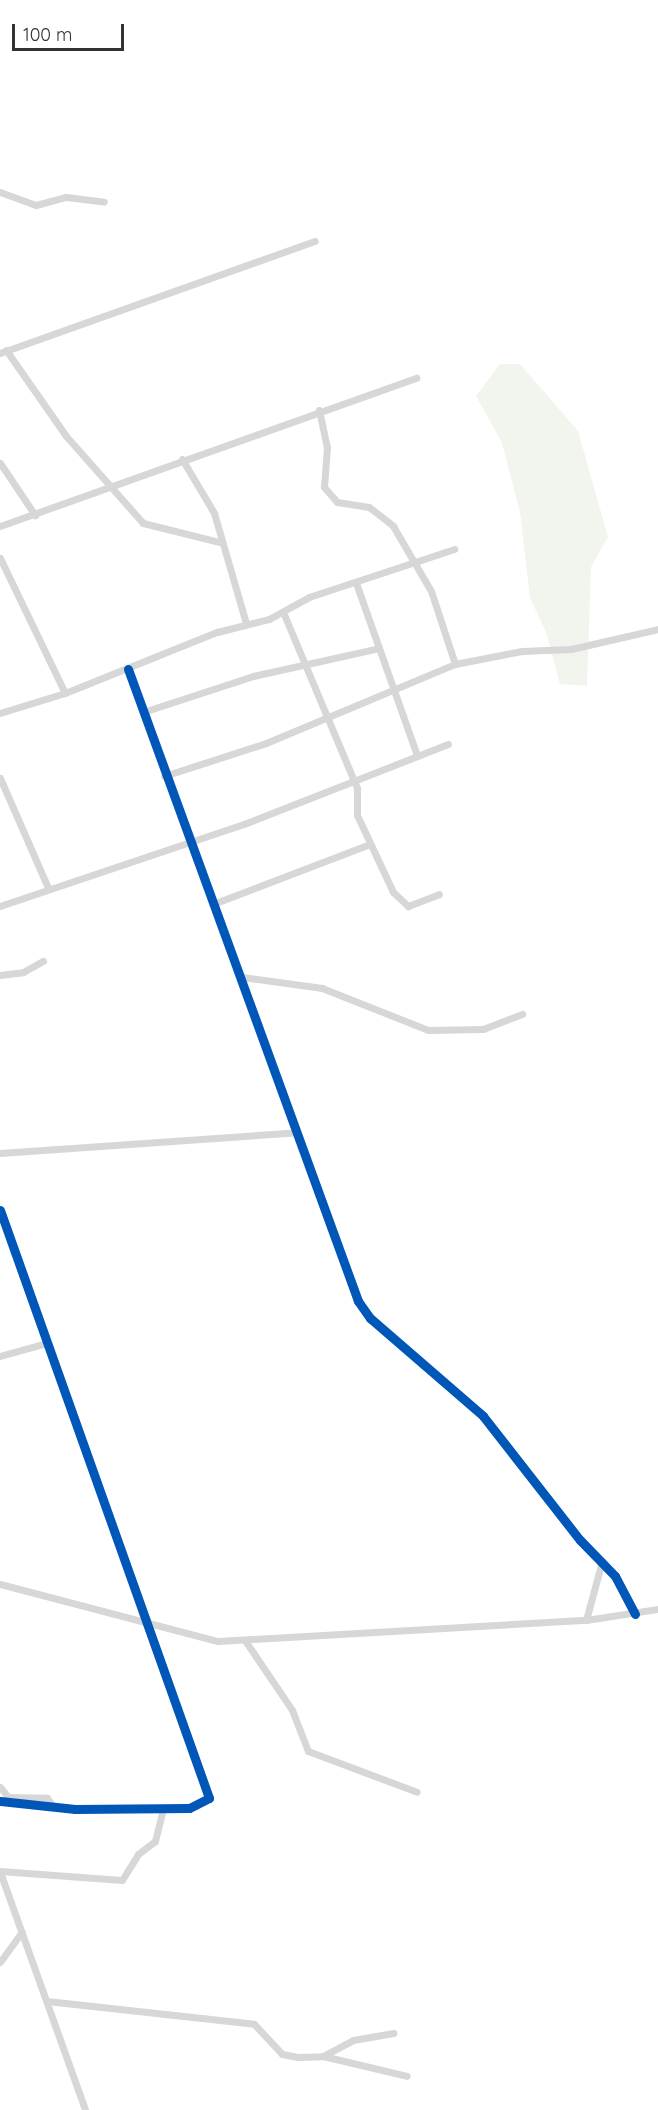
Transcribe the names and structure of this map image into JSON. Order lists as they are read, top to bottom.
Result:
{
  "scale_bar": "100 m"
}
